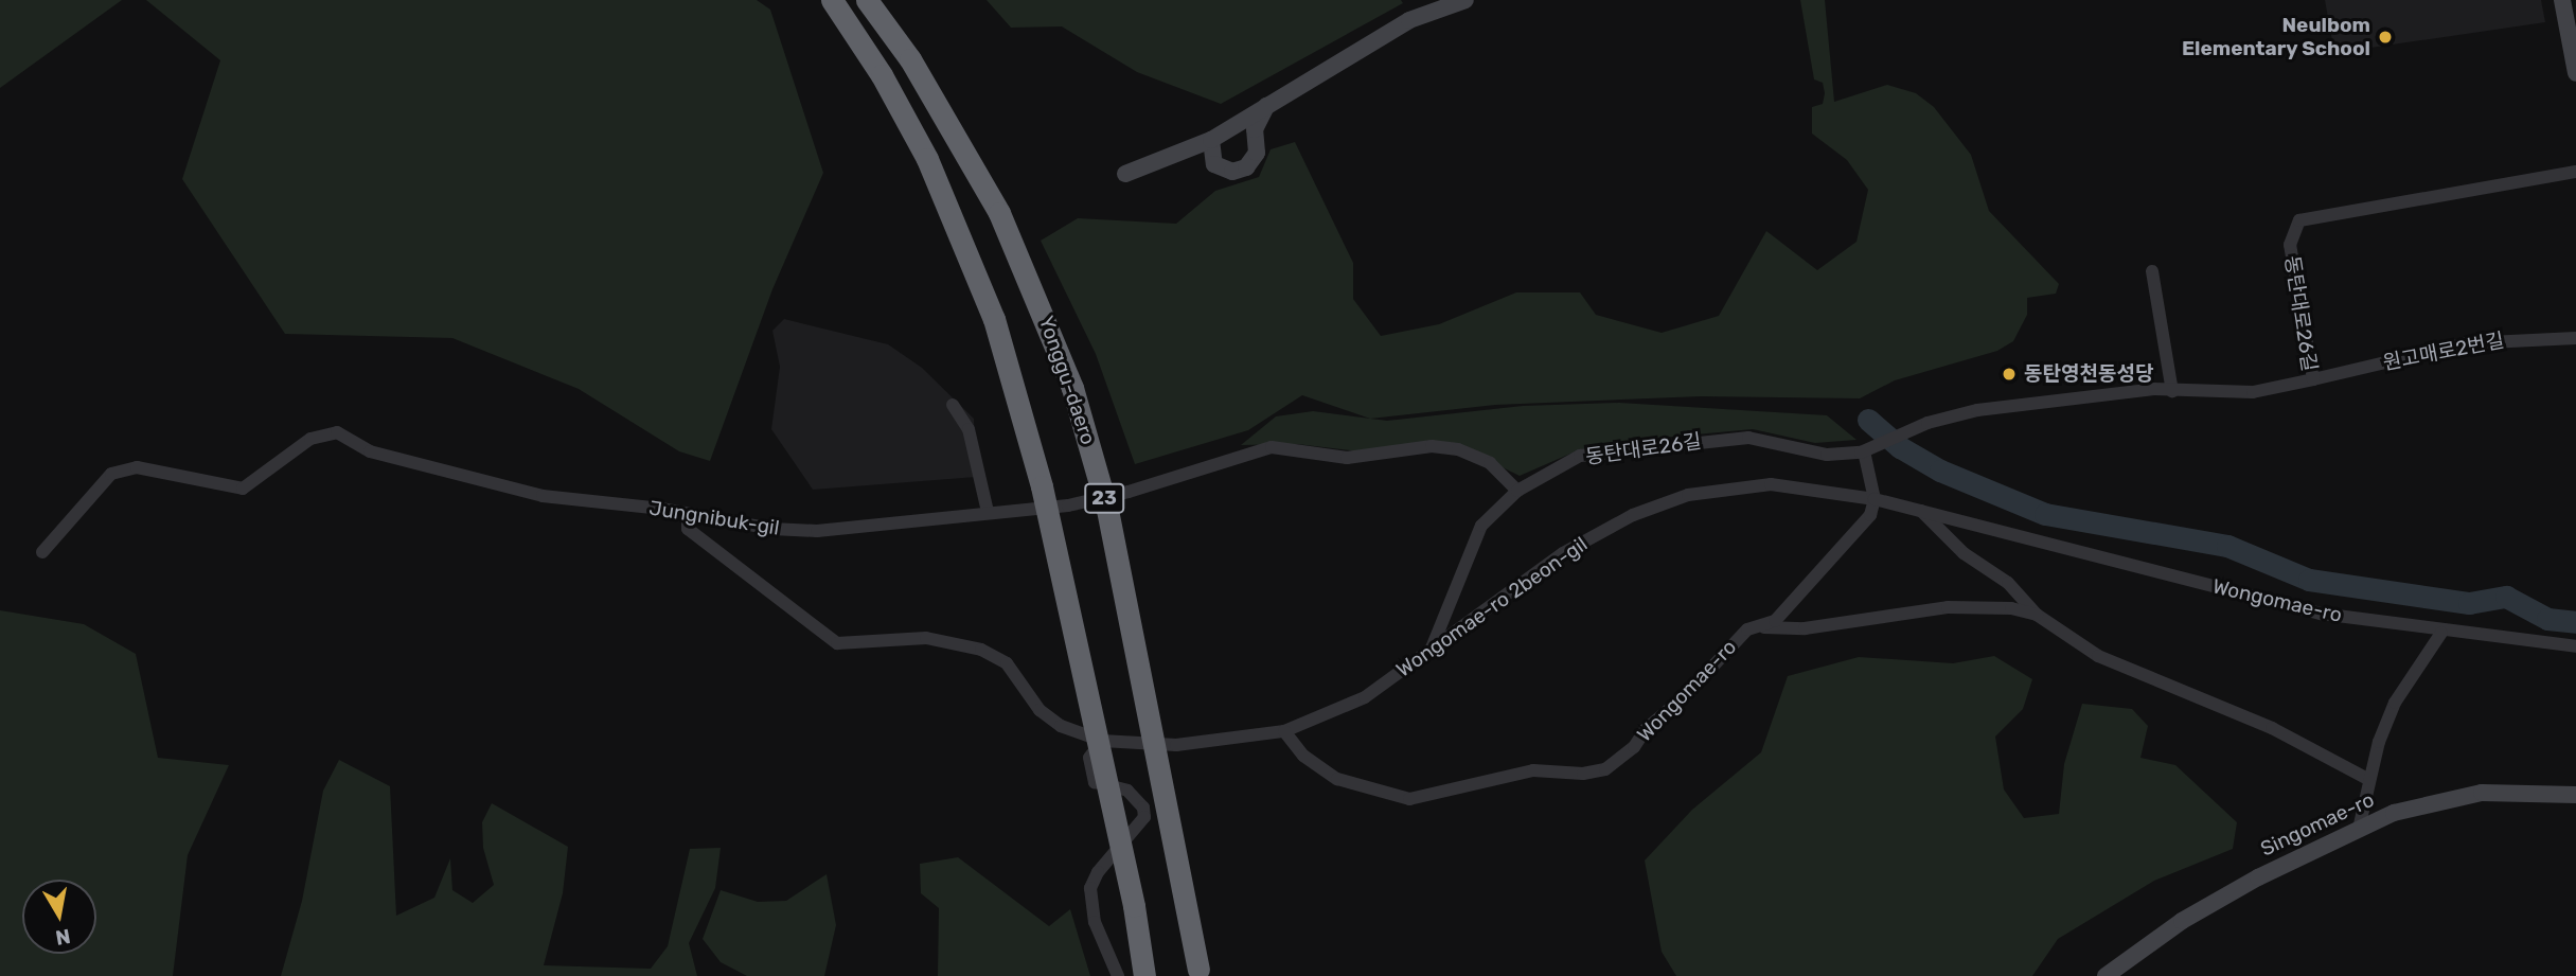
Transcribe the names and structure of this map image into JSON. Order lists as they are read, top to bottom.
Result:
{
  "streets": {
    "highway": ["Yonggu-daero", "23"],
    "street": [
      "동탄대로26길",
      "원고매로2번길",
      "Jungnibuk-gil",
      "Wongomae-ro",
      "Wongomae-ro 2beon-gil",
      "Singomae-ro"
    ]
  },
  "crossings": [
    ["동탄대로26길", "원고매로2번길"],
    ["동탄대로26길", "Jungnibuk-gil"],
    ["동탄대로26길", "Wongomae-ro 2beon-gil"],
    ["Wongomae-ro", "Wongomae-ro 2beon-gil"]
  ],
  "places": ["Neulbom Elementary School", "동탄영천동성당"],
  "north": "bottom"
}
